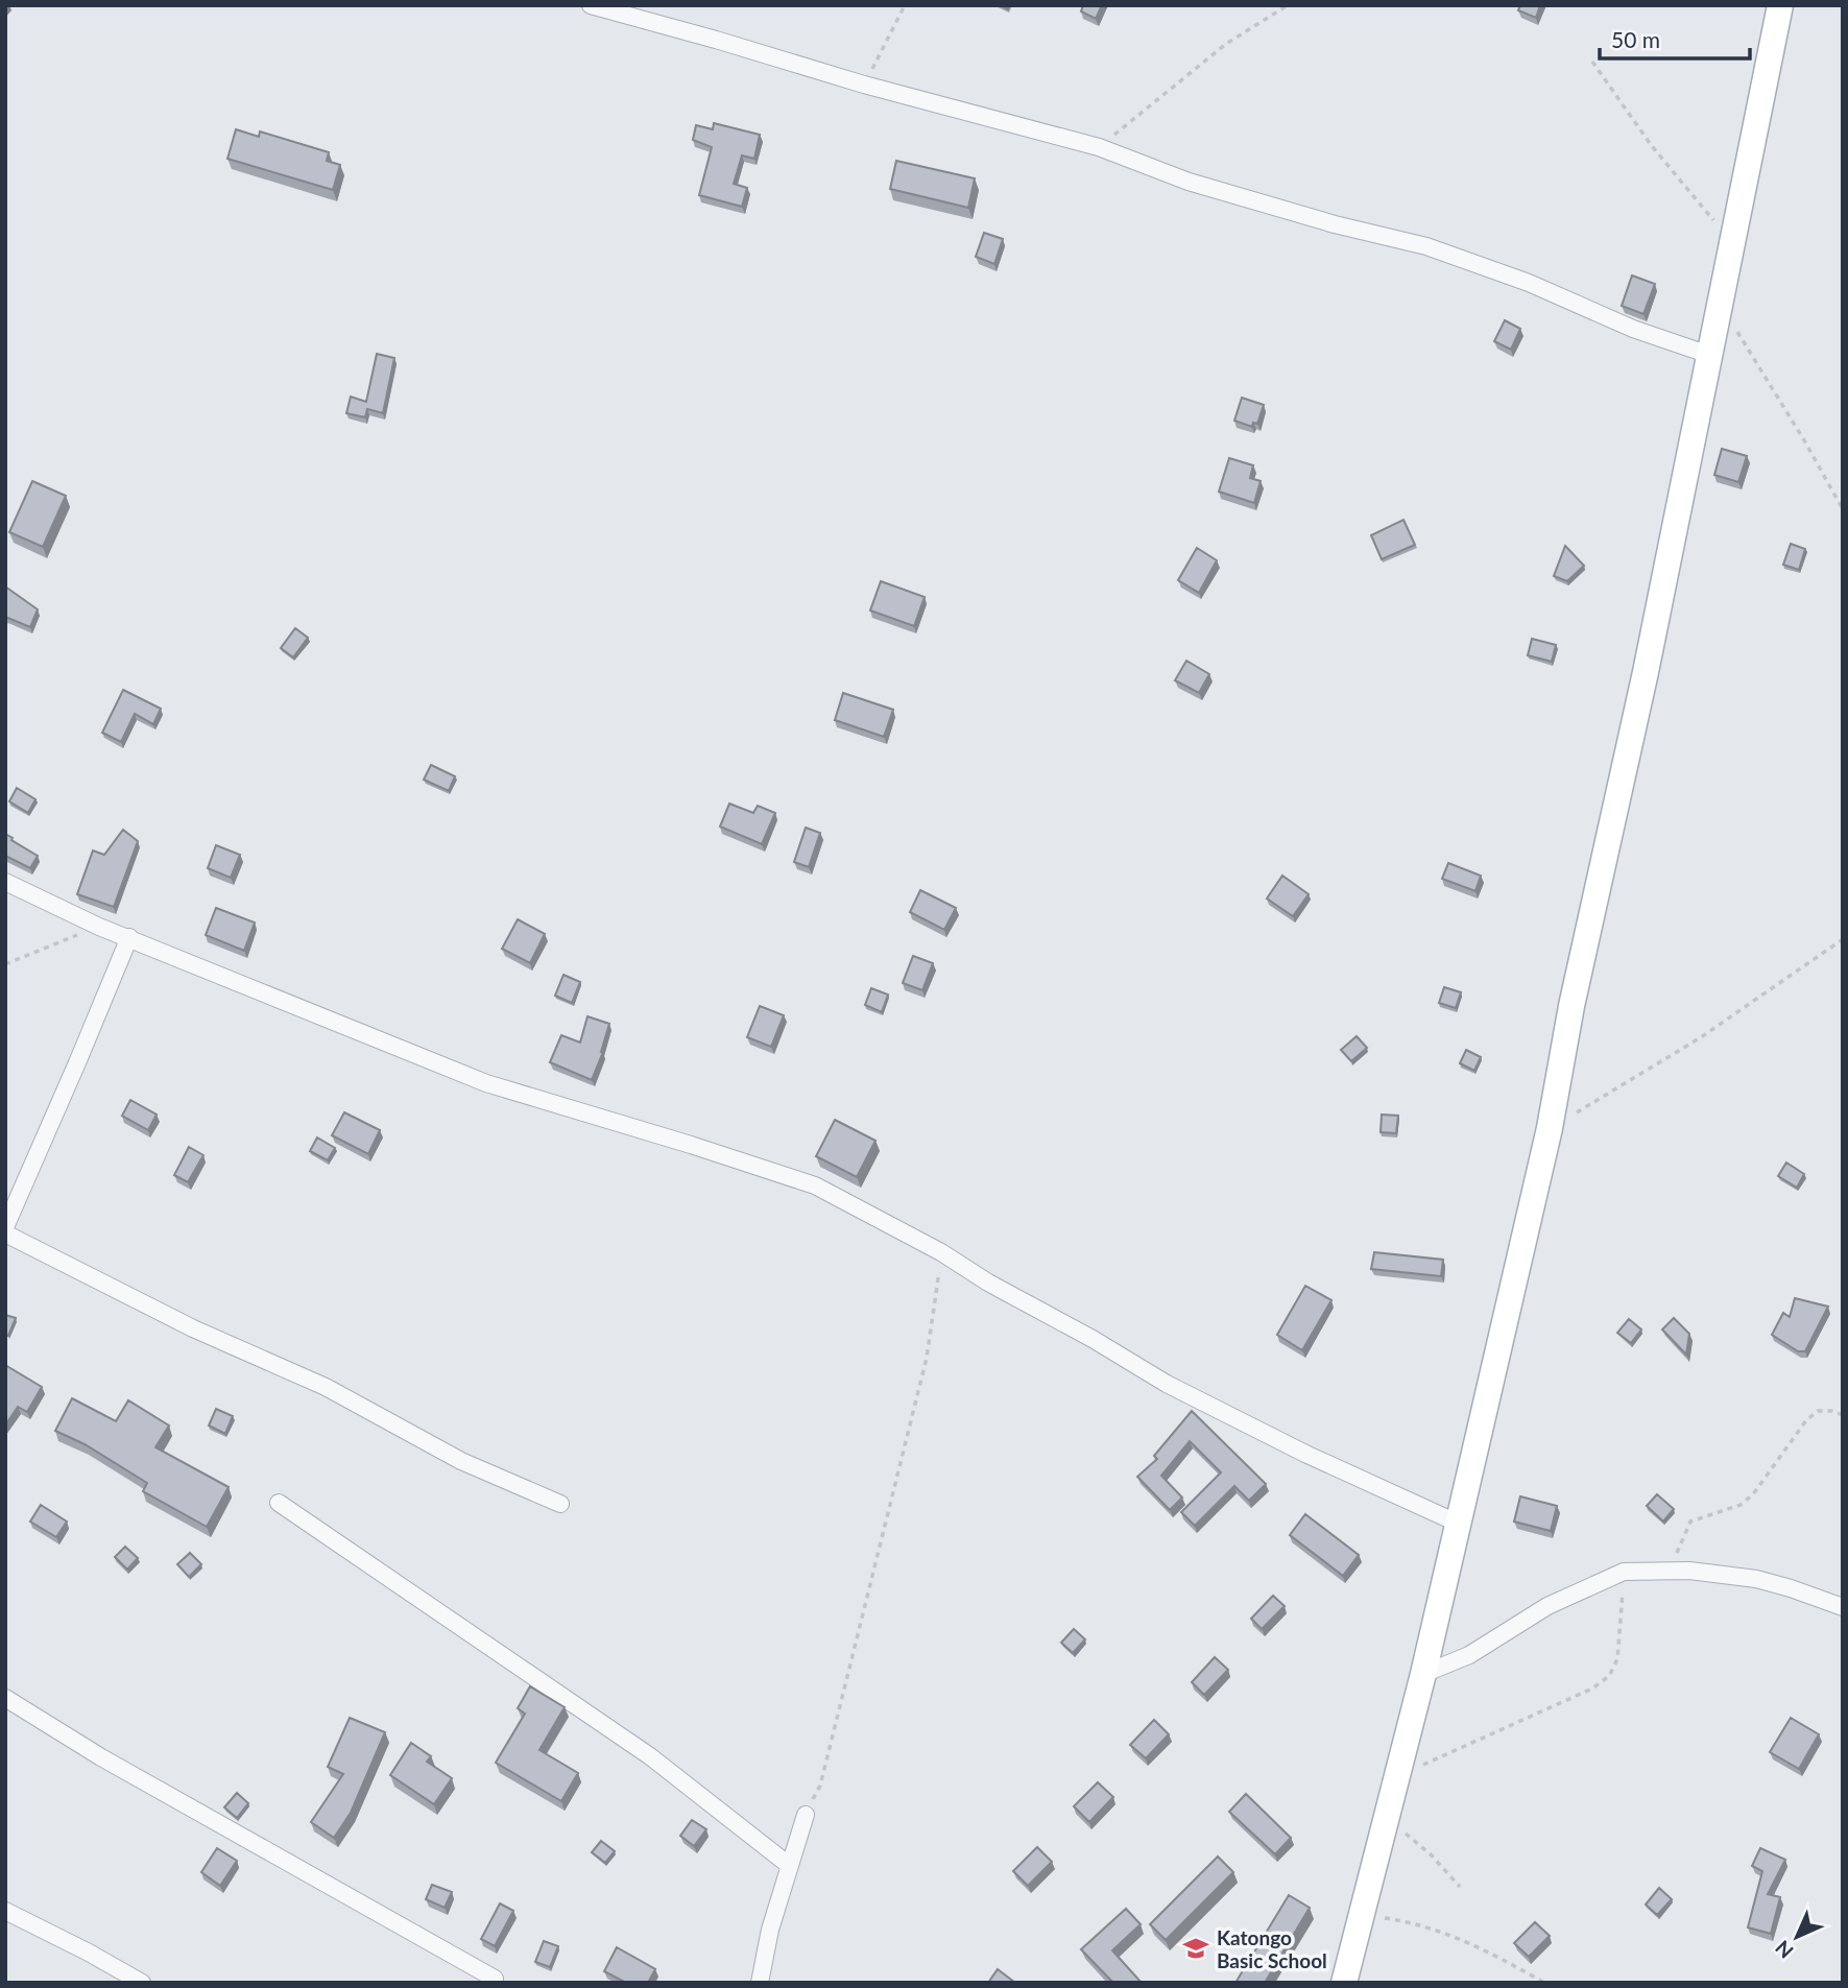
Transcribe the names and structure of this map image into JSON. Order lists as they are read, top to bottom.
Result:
{
  "places": {
    "school or university": ["Katongo Basic School"]
  },
  "scale_bar": "50 m",
  "north": "bottom left"
}
